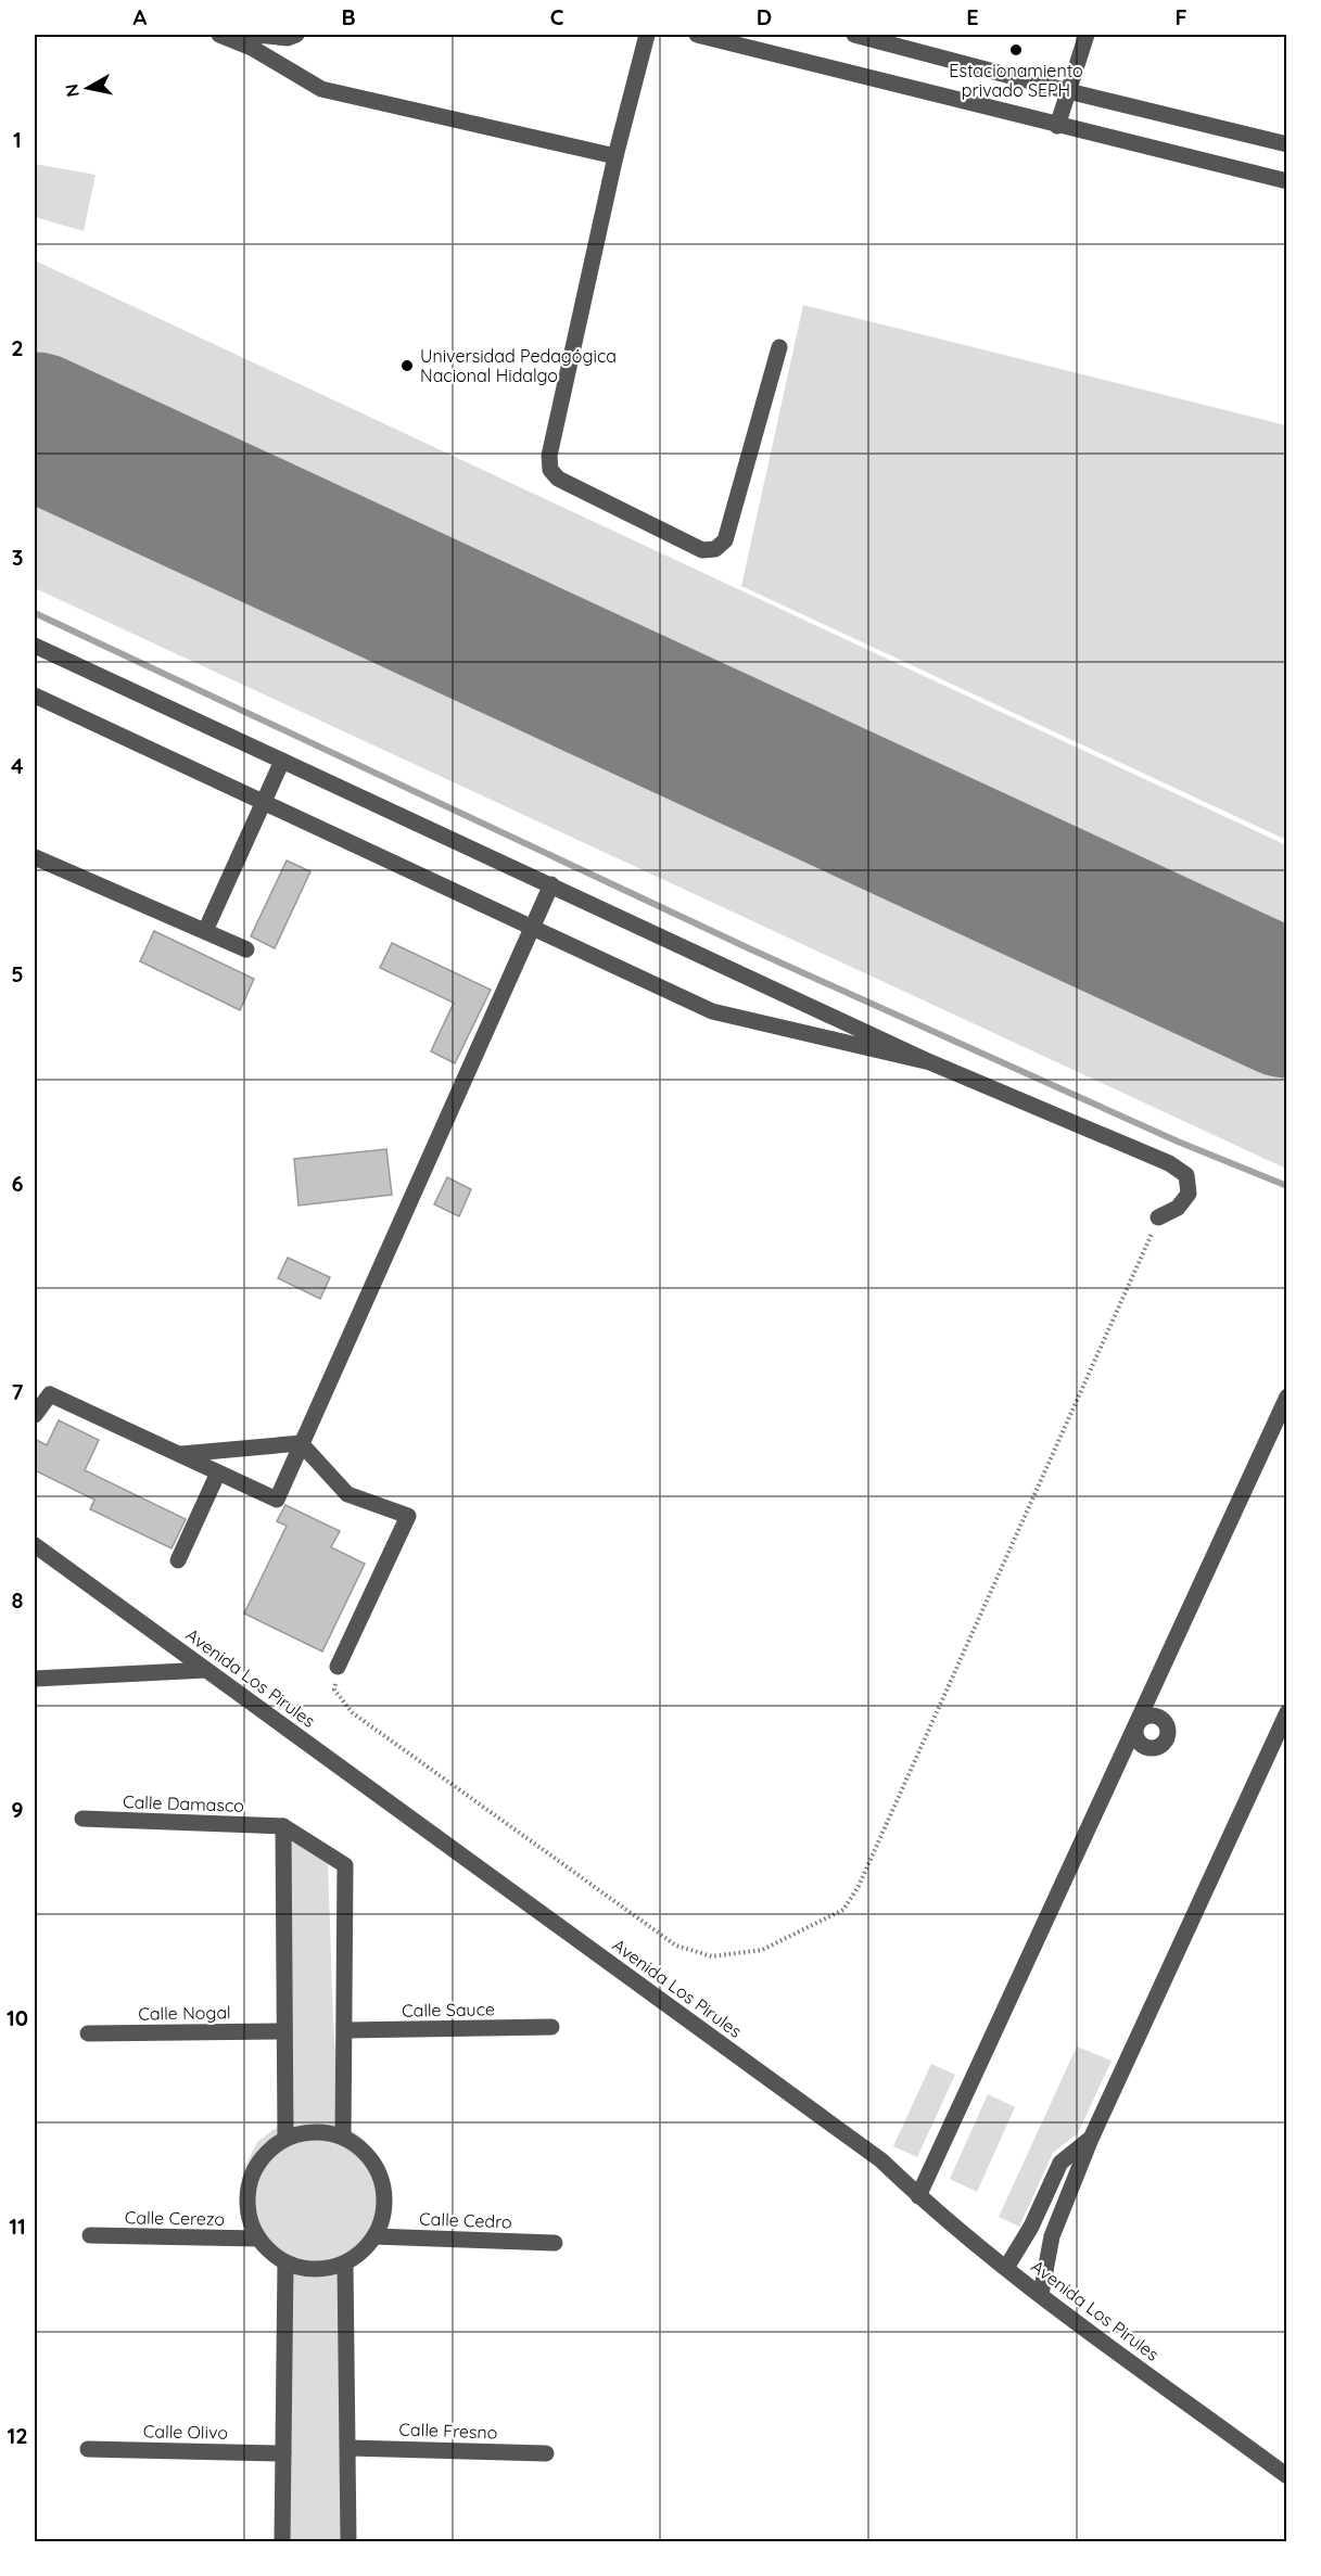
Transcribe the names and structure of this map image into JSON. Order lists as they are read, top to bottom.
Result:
{
  "streets": {
    "street": [
      "Avenida Los Pirules",
      "Calle Damasco",
      "Calle Sauce",
      "Calle Nogal",
      "Calle Cerezo",
      "Calle Cedro",
      "Calle Fresno",
      "Calle Olivo"
    ]
  },
  "crossings": [
    ["Calle Cerezo", "Calle Cedro"]
  ],
  "places": ["Estacionamiento privado SEPH", "Universidad Pedagógica Nacional Hidalgo"],
  "north": "left",
  "grid": {
    "columns": [
      "A",
      "B",
      "C",
      "D",
      "E",
      "F"
    ],
    "rows": [
      "1",
      "2",
      "3",
      "4",
      "5",
      "6",
      "7",
      "8",
      "9",
      "10",
      "11",
      "12"
    ]
  }
}
